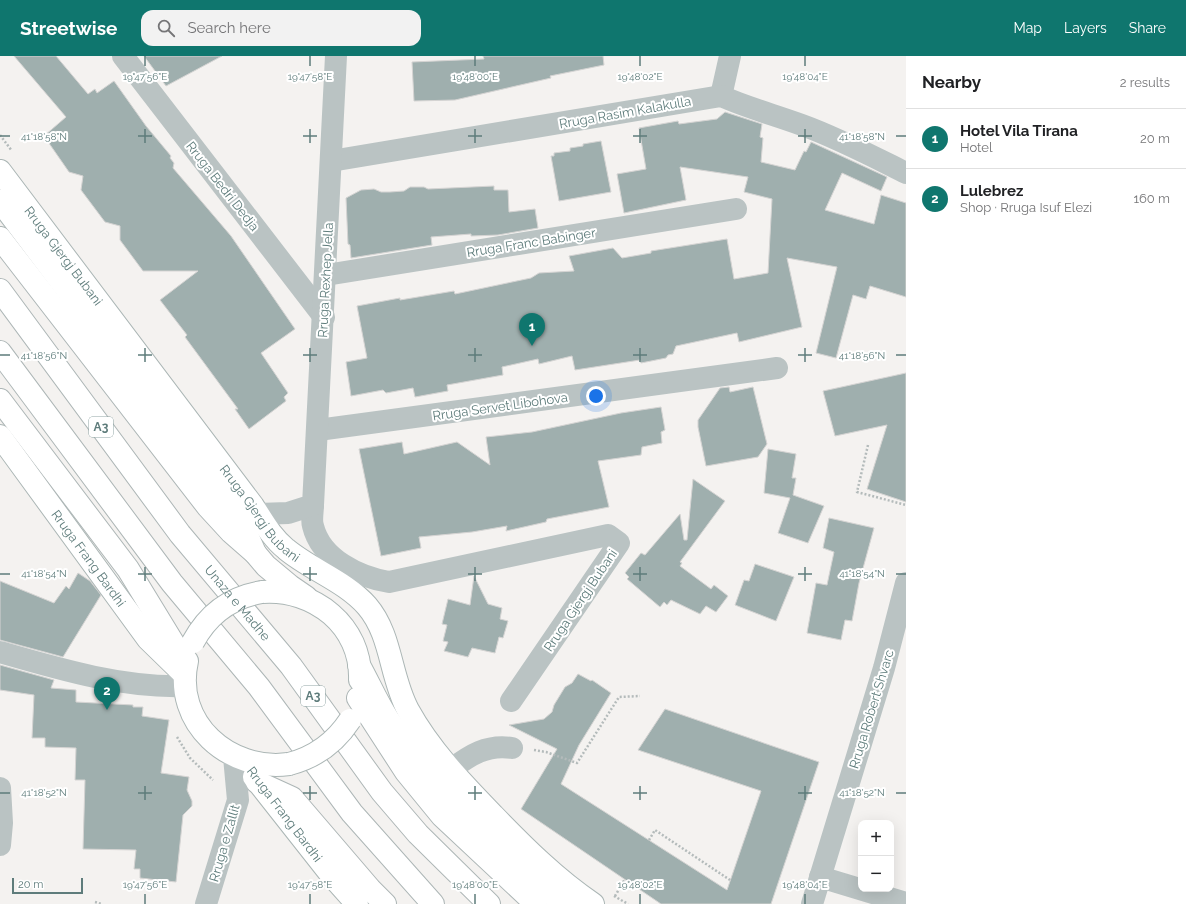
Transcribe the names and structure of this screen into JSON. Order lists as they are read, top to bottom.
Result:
{
  "streets": {
    "main road": [
      "Rruga Gjergj Bubani",
      "A3",
      "Rruga Frang Bardhi",
      "Unaza e Madhe"
    ],
    "street": [
      "Rruga Rasim Kalakulla",
      "Rruga Bedri Dedja",
      "Rruga Franc Babinger",
      "Rruga Rexhep Jella",
      "Rruga Servet Libohova",
      "Rruga Robert Shvarc",
      "Rruga e Zallit"
    ]
  },
  "crossings": [
    ["Rruga Rasim Kalakulla", "Rruga Rexhep Jella"],
    ["Rruga Bedri Dedja", "Rruga Rexhep Jella"],
    ["Rruga Franc Babinger", "Rruga Rexhep Jella"],
    ["Rruga Gjergj Bubani", "Rruga Rexhep Jella"],
    ["Rruga Rexhep Jella", "Rruga Servet Libohova"],
    ["Rruga Frang Bardhi", "Rruga e Zallit"]
  ],
  "scale_bar": "20 m",
  "page": {
    "header": "Streetwise",
    "search": "Search here",
    "nav": ["Map", "Layers", "Share"],
    "heading": ["Nearby", "2 results"],
    "list": [
      {
        "mark": "1",
        "name": "Hotel Vila Tirana",
        "note": "Hotel",
        "value": "20 m"
      },
      {
        "mark": "2",
        "name": "Lulebrez",
        "note": "Shop · Rruga Isuf Elezi",
        "value": "160 m"
      }
    ],
    "pins": ["1", "2"],
    "map_buttons": ["+", "−"],
    "scale": "20 m"
  },
  "coordinates": [
    "19°47'56\"E",
    "19°47'58\"E",
    "19°48'00\"E",
    "19°48'02\"E",
    "19°48'04\"E",
    "41°18'58\"N",
    "41°18'56\"N",
    "41°18'54\"N",
    "41°18'52\"N"
  ]
}
